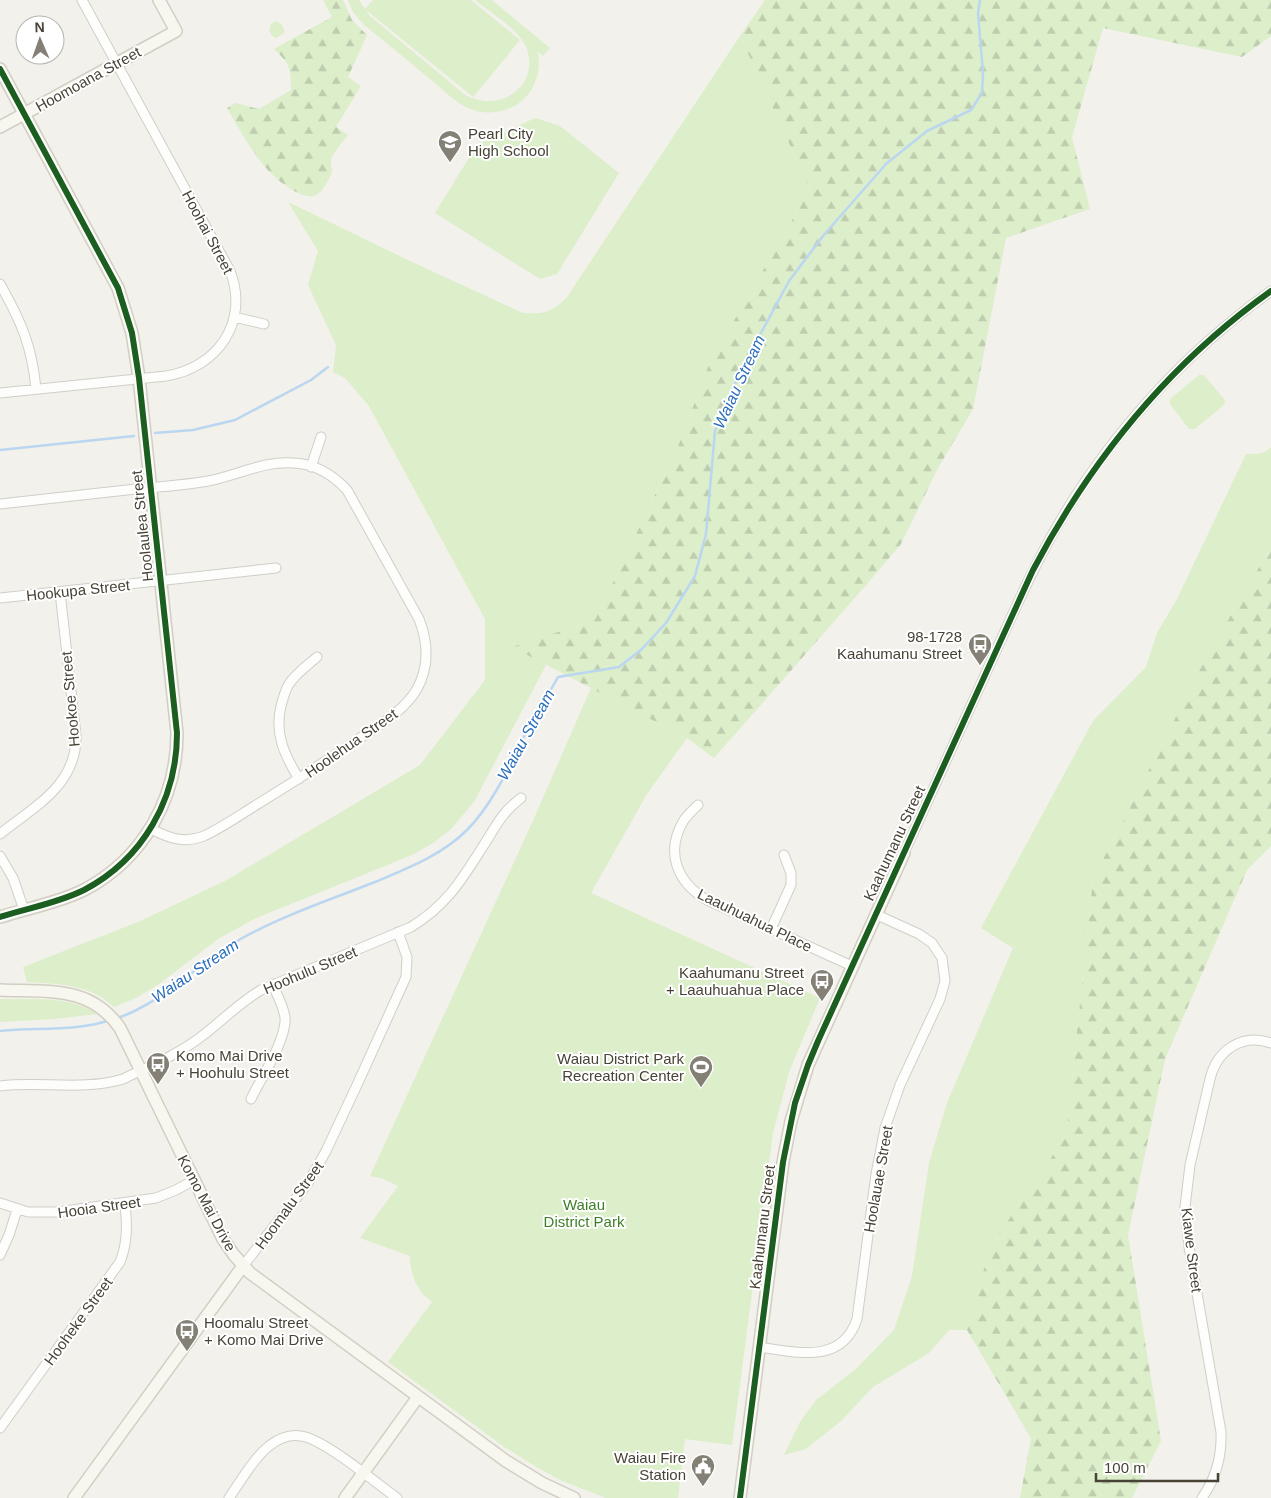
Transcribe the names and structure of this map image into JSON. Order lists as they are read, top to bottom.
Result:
{
  "streets": {
    "street": [
      "Hoomoana Street",
      "Hoohai Street",
      "Hoolaulea Street",
      "Hookupa Street",
      "Hookoe Street",
      "Hoolehua Street",
      "Kaahumanu Street",
      "Laauhuahua Place",
      "Hoohulu Street",
      "Hoolauae Street",
      "Komo Mai Drive",
      "Hoomalu Street",
      "Hooia Street",
      "Kiawe Street",
      "Hooheke Street"
    ]
  },
  "crossings": [
    ["Hoomoana Street", "Hoohai Street"],
    ["Hoomoana Street", "Hoolaulea Street"],
    ["Hoohai Street", "Hoolaulea Street"],
    ["Hoolaulea Street", "Hookupa Street"],
    ["Hoolaulea Street", "Hoolehua Street"],
    ["Hookupa Street", "Hookoe Street"],
    ["Kaahumanu Street", "Laauhuahua Place"],
    ["Kaahumanu Street", "Hoolauae Street"],
    ["Hoohulu Street", "Komo Mai Drive"],
    ["Hoohulu Street", "Hoomalu Street"],
    ["Komo Mai Drive", "Hoomalu Street"],
    ["Komo Mai Drive", "Hooia Street"],
    ["Hooia Street", "Hooheke Street"]
  ],
  "water": ["Waiau Stream"],
  "parks": ["Waiau District Park"],
  "places": {
    "school or university": ["Pearl City High School"],
    "bus stop": [
      "98-1728 Kaahumanu Street",
      "Kaahumanu Street + Laauhuahua Place",
      "Komo Mai Drive + Hoohulu Street",
      "Hoomalu Street + Komo Mai Drive"
    ],
    "sports": ["Waiau District Park Recreation Center"],
    "public building": ["Waiau Fire Station"]
  },
  "scale_bar": "100 m",
  "north": "top"
}
